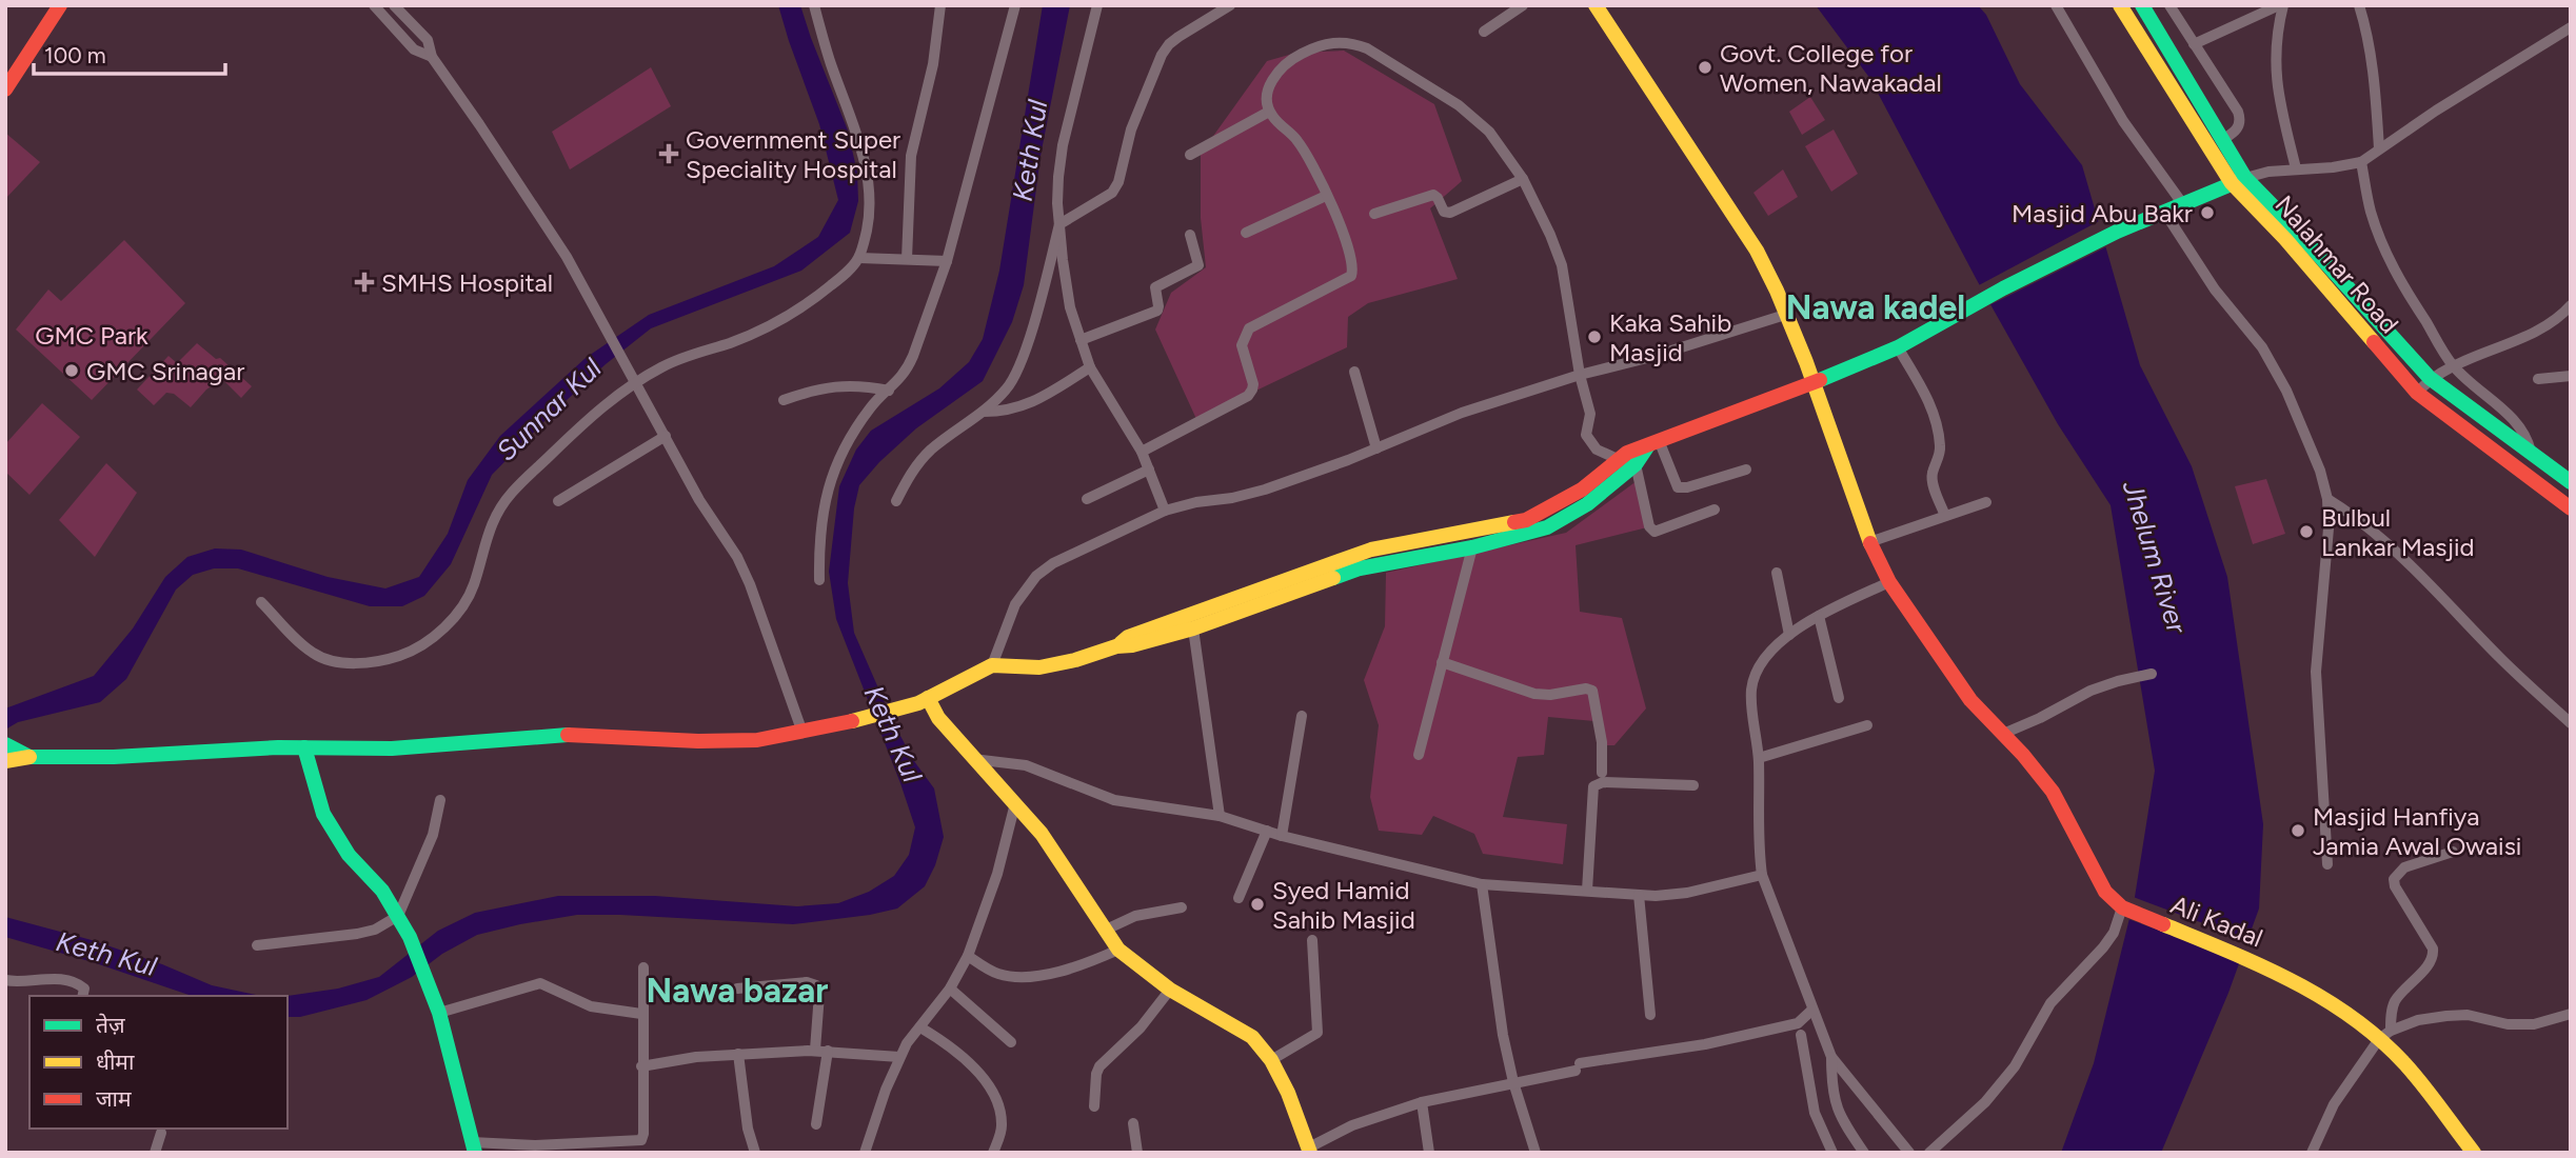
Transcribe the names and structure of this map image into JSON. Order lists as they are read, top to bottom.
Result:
{
  "streets": {
    "main road": ["Nalahmar Road", "Ali Kadal"]
  },
  "districts": ["Nawa kadel", "Nawa bazar"],
  "water": ["Keth Kul", "Sunnar Kul", "Jhelum River"],
  "parks": ["GMC Park"],
  "places": {
    "other": [
      "Govt. College for Women, Nawakadal",
      "Masjid Abu Bakr",
      "Kaka Sahib Masjid",
      "GMC Srinagar",
      "Bulbul Lankar Masjid",
      "Masjid Hanfiya Jamia Awal Owaisi",
      "Syed Hamid Sahib Masjid"
    ],
    "health": ["Government Super Speciality Hospital", "SMHS Hospital"]
  },
  "legend": ["तेज़", "धीमा", "जाम"],
  "scale_bar": "100 m"
}
